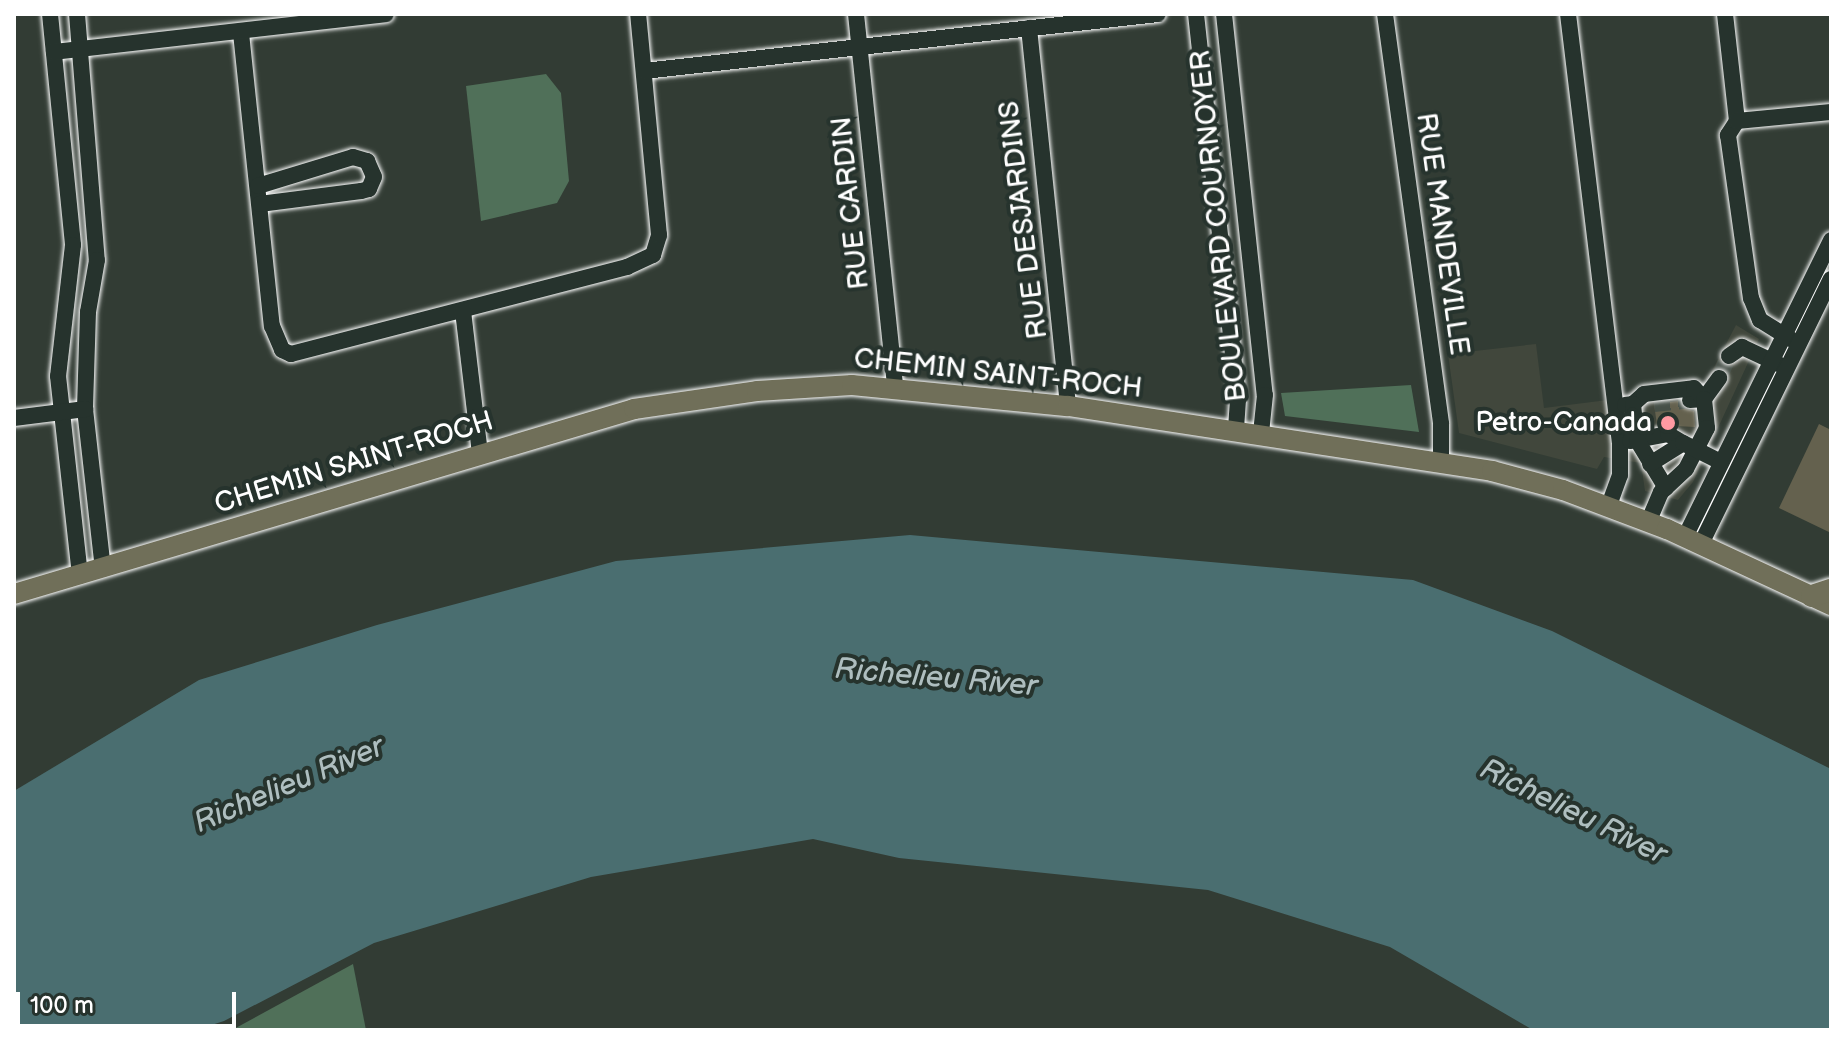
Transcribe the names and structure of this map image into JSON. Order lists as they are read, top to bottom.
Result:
{
  "streets": {
    "main road": ["CHEMIN SAINT-ROCH"],
    "street": [
      "RUE CARDIN",
      "RUE DESJARDINS",
      "BOULEVARD COURNOYER",
      "RUE MANDEVILLE"
    ]
  },
  "crossings": [
    ["RUE CARDIN", "CHEMIN SAINT-ROCH"],
    ["RUE DESJARDINS", "CHEMIN SAINT-ROCH"],
    ["BOULEVARD COURNOYER", "CHEMIN SAINT-ROCH"],
    ["RUE MANDEVILLE", "CHEMIN SAINT-ROCH"]
  ],
  "water": ["Richelieu River"],
  "places": ["Petro-Canada"],
  "scale_bar": "100 m"
}
